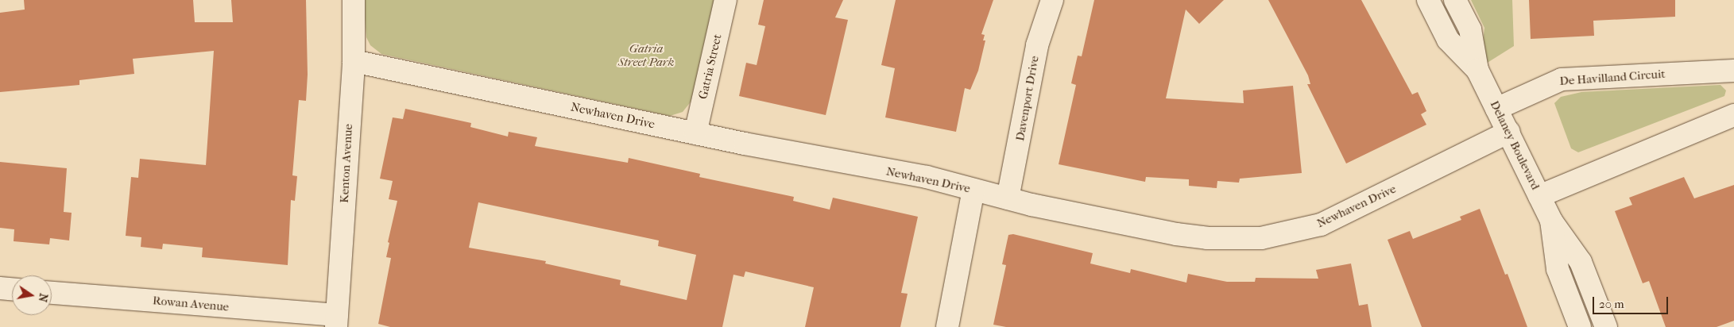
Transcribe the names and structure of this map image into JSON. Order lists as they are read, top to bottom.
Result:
{
  "streets": {
    "street": [
      "Gatria Street",
      "De Havilland Circuit",
      "Davenport Drive",
      "Newhaven Drive",
      "Delaney Boulevard",
      "Kenton Avenue",
      "Rowan Avenue"
    ]
  },
  "crossings": [
    ["Gatria Street", "Newhaven Drive"],
    ["De Havilland Circuit", "Delaney Boulevard"],
    ["Davenport Drive", "Newhaven Drive"],
    ["Newhaven Drive", "Delaney Boulevard"],
    ["Newhaven Drive", "Kenton Avenue"],
    ["Kenton Avenue", "Rowan Avenue"]
  ],
  "parks": ["Gatria Street Park"],
  "scale_bar": "20 m",
  "north": "right"
}
